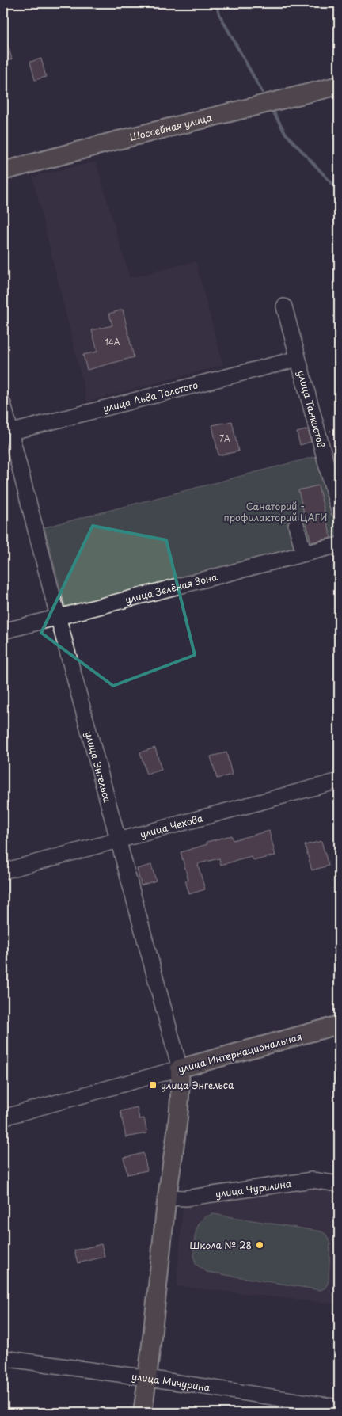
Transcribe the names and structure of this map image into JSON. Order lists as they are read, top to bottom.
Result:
{
  "streets": {
    "main road": ["Шоссейная улица", "улица Энгельса", "улица Интернациональная"],
    "street": [
      "улица Льва Толстого",
      "улица Танкистов",
      "улица Зелёная Зона",
      "улица Чехова",
      "улица Чурилина",
      "улица Мичурина"
    ]
  },
  "crossings": [
    ["улица Льва Толстого", "улица Танкистов"],
    ["улица Льва Толстого", "улица Энгельса"],
    ["улица Зелёная Зона", "улица Энгельса"],
    ["улица Энгельса", "улица Чехова"],
    ["улица Энгельса", "улица Интернациональная"],
    ["улица Энгельса", "улица Чурилина"],
    ["улица Энгельса", "улица Мичурина"]
  ],
  "parks": ["Санаторий - профилакторий ЦАГИ"],
  "places": {
    "transit": ["улица Энгельса"],
    "other": ["Школа № 28"]
  },
  "house_numbers": ["14А", "7А"]
}
